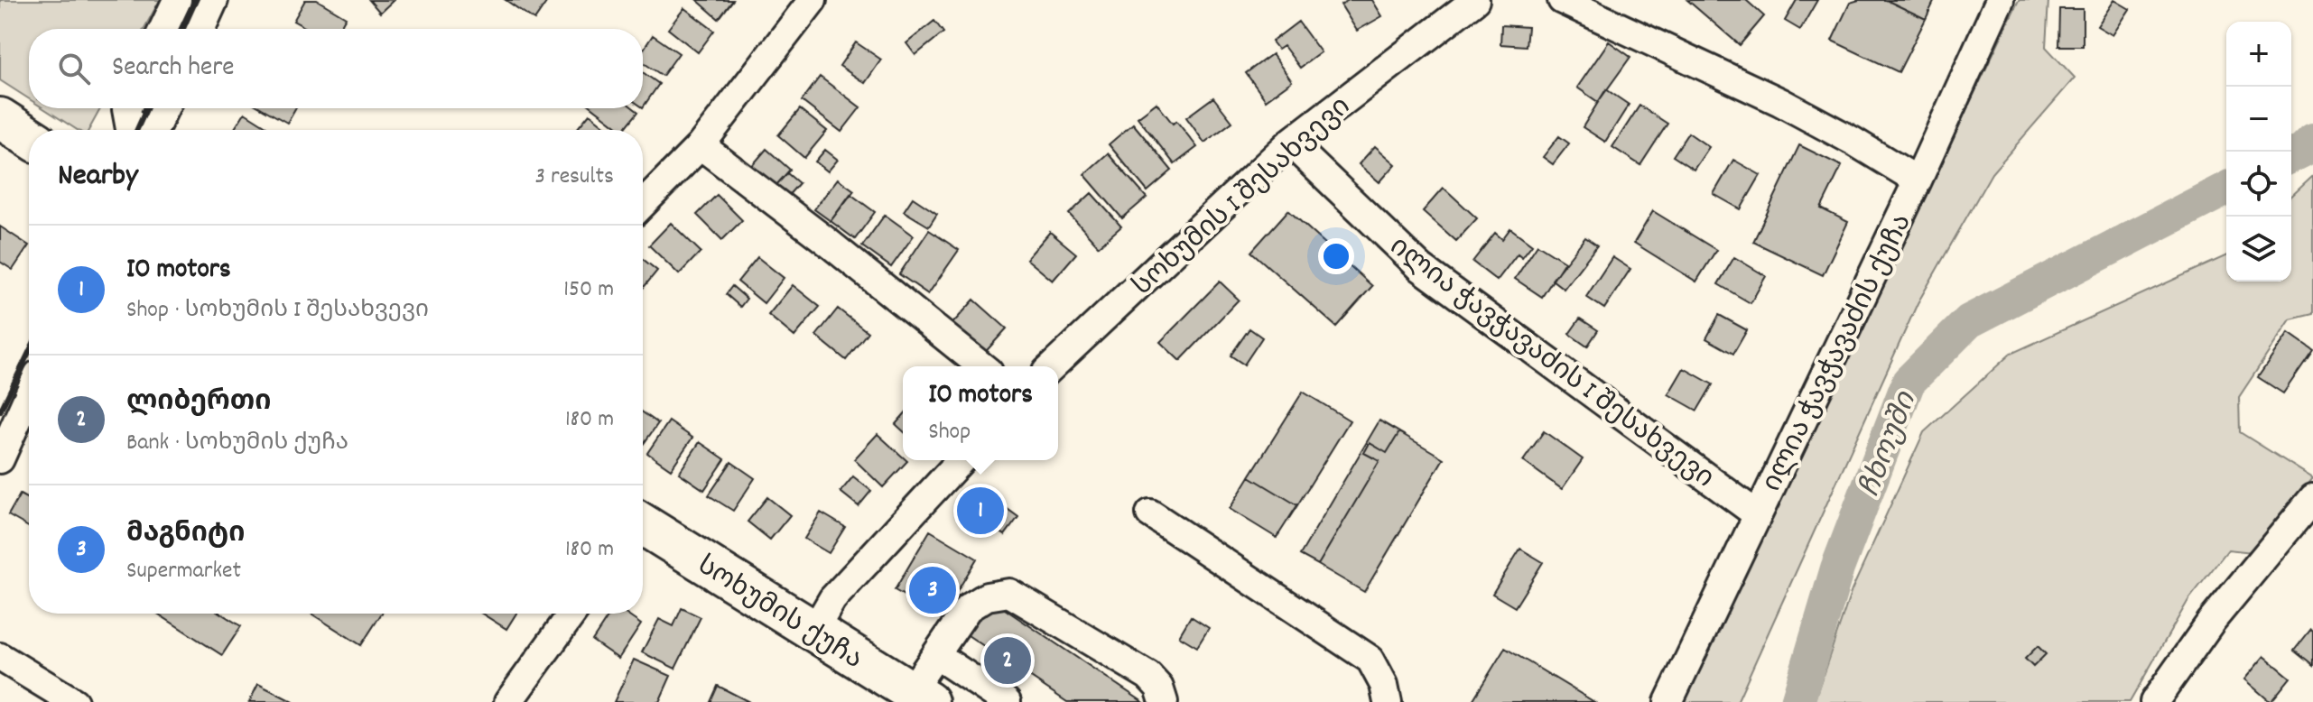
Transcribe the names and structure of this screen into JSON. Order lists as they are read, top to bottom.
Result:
{
  "streets": {
    "highway": ["სოხუმის ქუჩა"],
    "street": ["სოხუმის I შესახვევი", "ილია ჭავჭავაძის ქუჩა", "ილია ჭავჭავაძის I შესახვევი"]
  },
  "crossings": [
    ["სოხუმის I შესახვევი", "ილია ჭავჭავაძის I შესახვევი"],
    ["ილია ჭავჭავაძის ქუჩა", "ილია ჭავჭავაძის I შესახვევი"]
  ],
  "water": ["ჩხოუში"],
  "page": {
    "map_buttons": ["+", "−"],
    "search": "Search here",
    "heading": ["Nearby", "3 results"],
    "list": [
      {
        "mark": "1",
        "name": "IO motors",
        "note": "Shop · სოხუმის I შესახვევი",
        "value": "150 m"
      },
      {
        "mark": "2",
        "name": "ლიბერთი",
        "note": "Bank · სოხუმის ქუჩა",
        "value": "180 m"
      },
      {
        "mark": "3",
        "name": "მაგნიტი",
        "note": "Supermarket",
        "value": "180 m"
      }
    ],
    "popup": ["IO motors", "Shop"],
    "pins": ["1", "3", "2"]
  }
}
